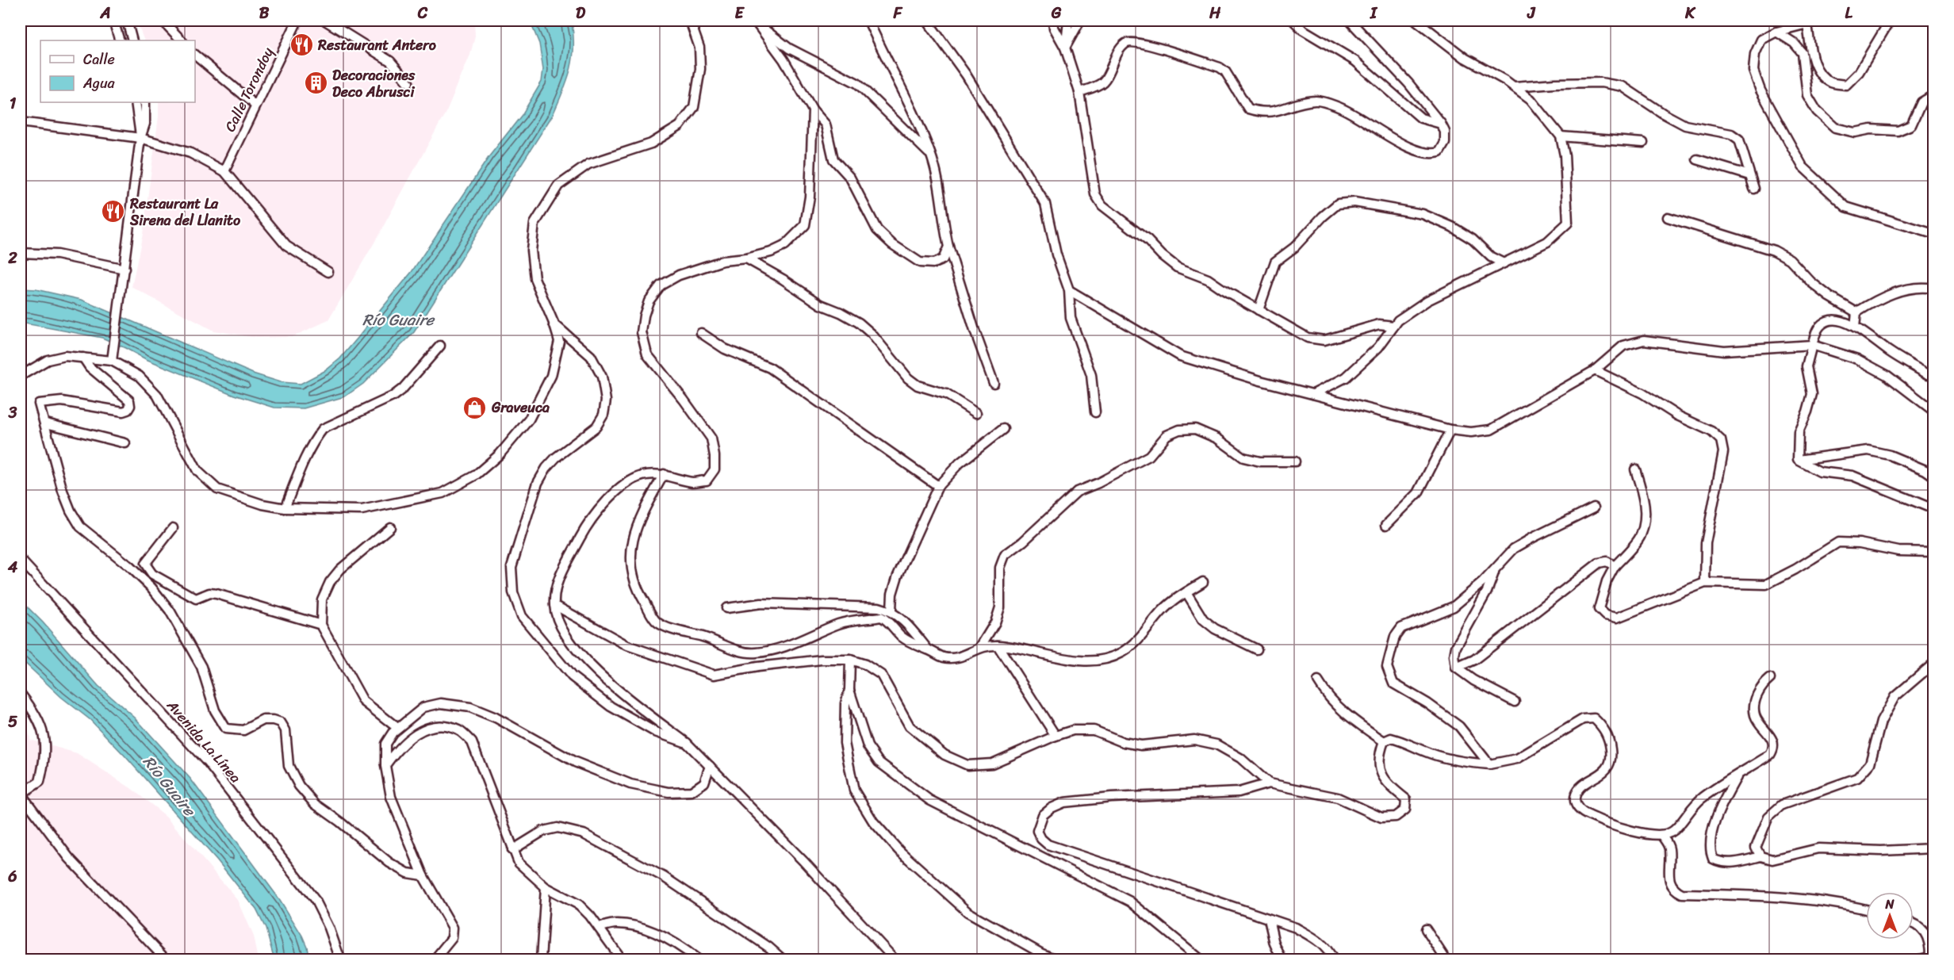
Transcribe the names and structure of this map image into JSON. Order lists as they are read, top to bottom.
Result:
{
  "streets": {
    "street": ["Calle Torondoy", "Avenida La Línea"]
  },
  "water": ["Río Guaire"],
  "places": {
    "restaurant": ["Restaurant Antero", "Restaurant La Sirena del Llanito"],
    "building": ["Decoraciones Deco Abrusci"],
    "shop": ["Graveuca"]
  },
  "legend": ["Calle", "Agua"],
  "north": "top",
  "grid": {
    "columns": [
      "A",
      "B",
      "C",
      "D",
      "E",
      "F",
      "G",
      "H",
      "I",
      "J",
      "K",
      "L"
    ],
    "rows": [
      "1",
      "2",
      "3",
      "4",
      "5",
      "6"
    ]
  }
}
